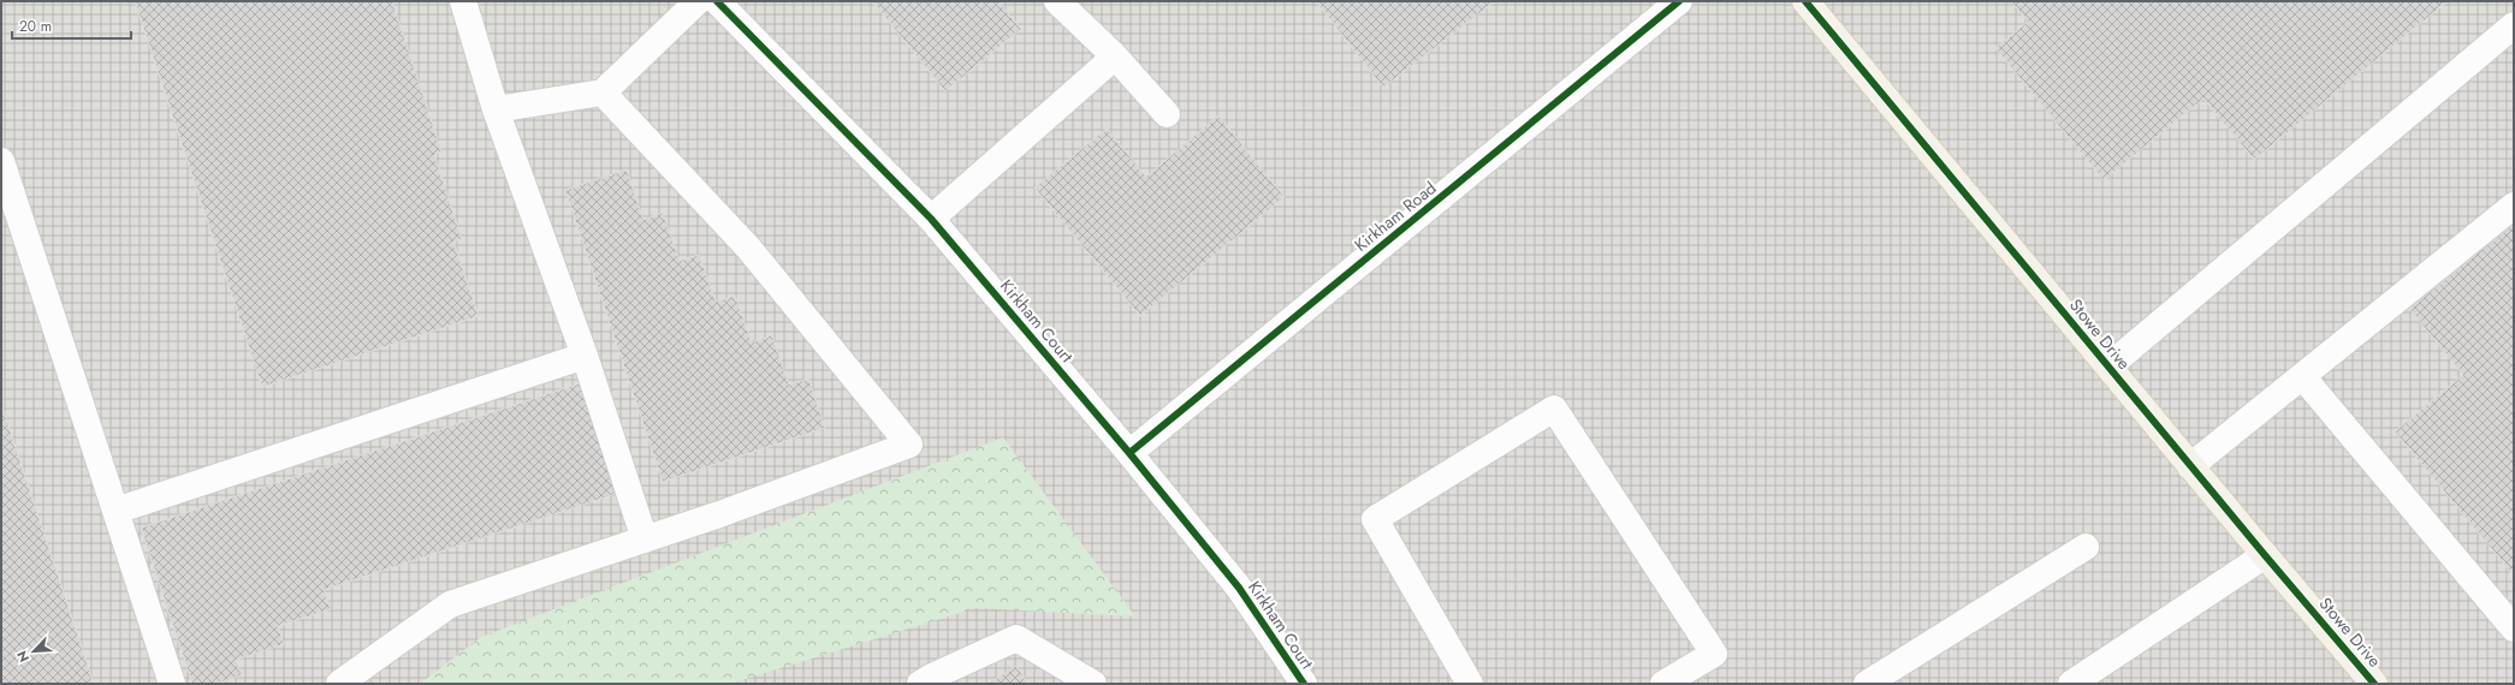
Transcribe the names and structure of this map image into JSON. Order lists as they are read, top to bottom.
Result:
{
  "streets": {
    "main road": ["Stowe Drive"],
    "street": ["Kirkham Road", "Kirkham Court"]
  },
  "crossings": [
    ["Kirkham Road", "Kirkham Court"]
  ],
  "scale_bar": "20 m",
  "north": "bottom left"
}
